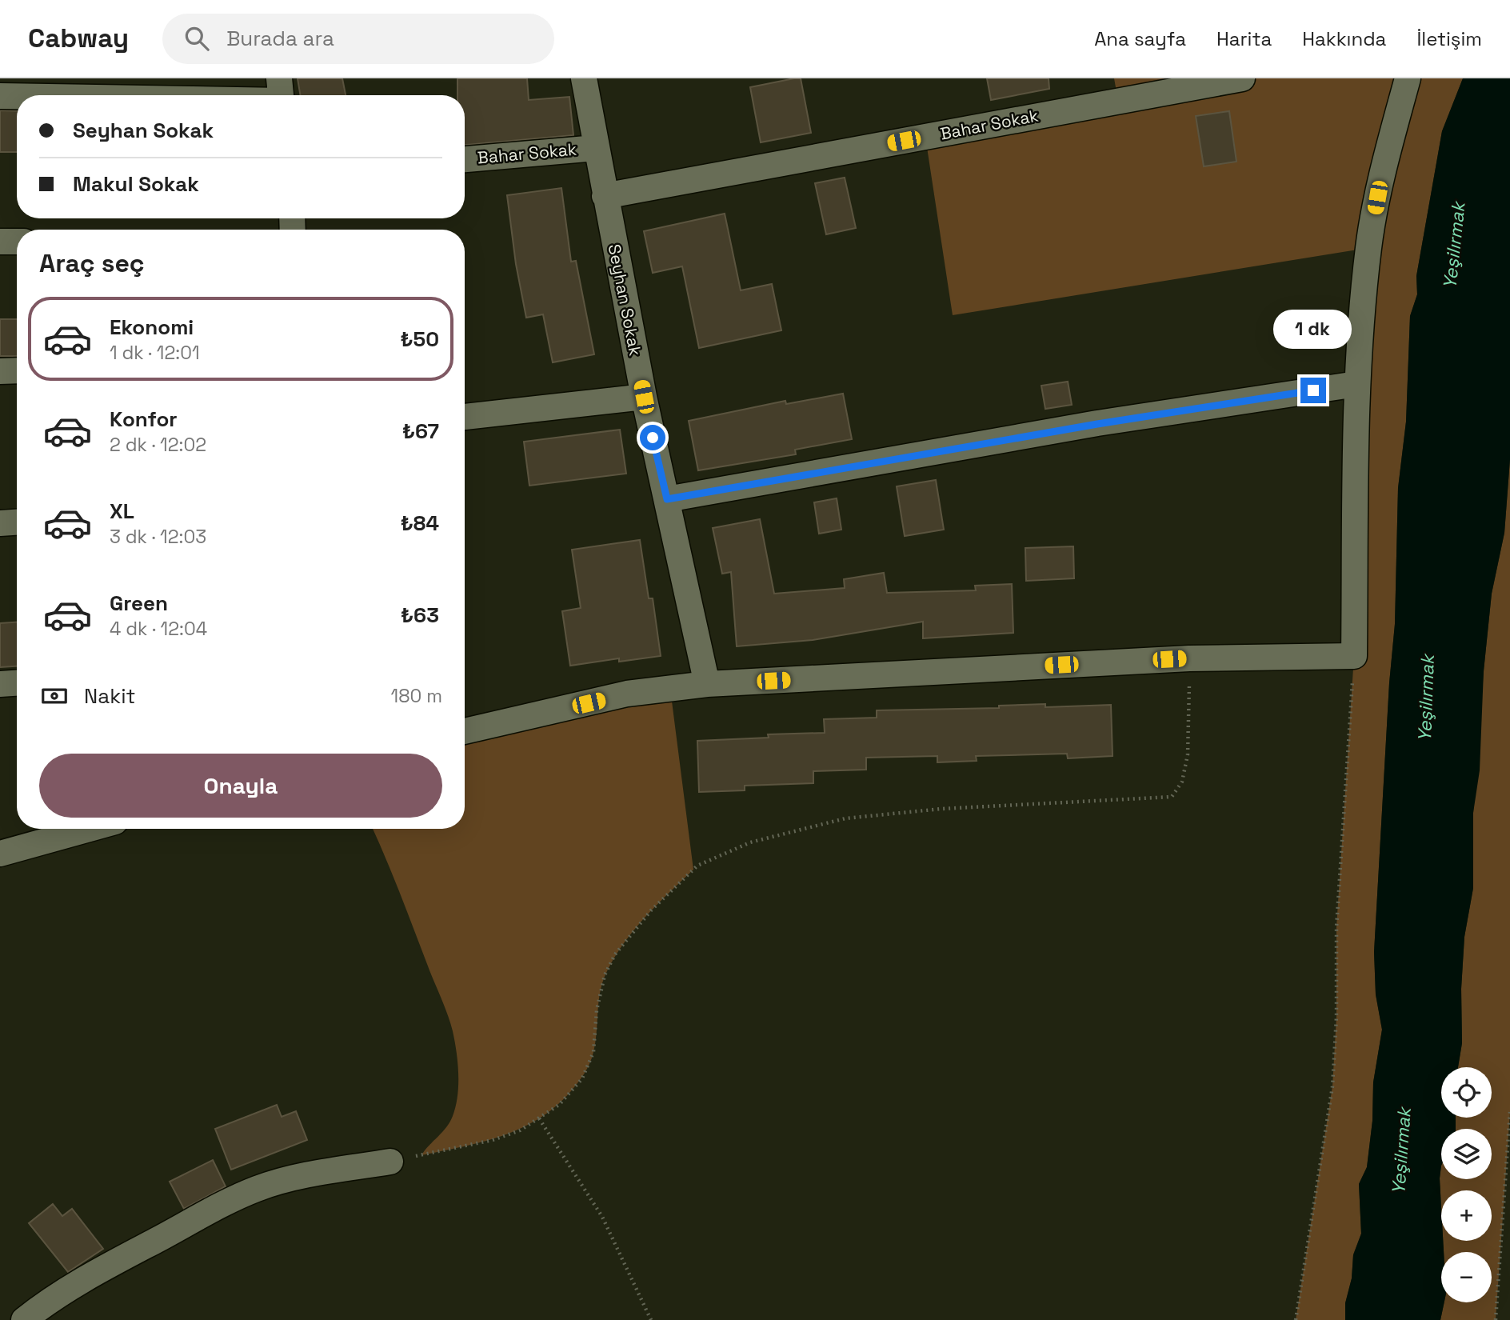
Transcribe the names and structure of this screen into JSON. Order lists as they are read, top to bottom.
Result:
{
  "streets": {
    "street": ["Bahar Sokak", "Seyhan Sokak"]
  },
  "crossings": [
    ["Bahar Sokak", "Seyhan Sokak"]
  ],
  "water": ["Yeşilırmak"],
  "page": {
    "header": "Cabway",
    "search": "Burada ara",
    "nav": [
      "Ana sayfa",
      "Harita",
      "Hakkında",
      "İletişim"
    ],
    "banner": ["Seyhan Sokak", "Makul Sokak"],
    "heading": "Araç seç",
    "list": [
      {
        "name": "Ekonomi",
        "note": "1 dk · 12:01",
        "value": "₺50"
      },
      {
        "name": "Konfor",
        "note": "2 dk · 12:02",
        "value": "₺67"
      },
      {
        "name": "XL",
        "note": "3 dk · 12:03",
        "value": "₺84"
      },
      {
        "name": "Green",
        "note": "4 dk · 12:04",
        "value": "₺63"
      }
    ],
    "bubble": "1 dk",
    "pay": ["Nakit", "180 m"],
    "buttons": "Onayla",
    "map_buttons": ["+", "−"]
  }
}
